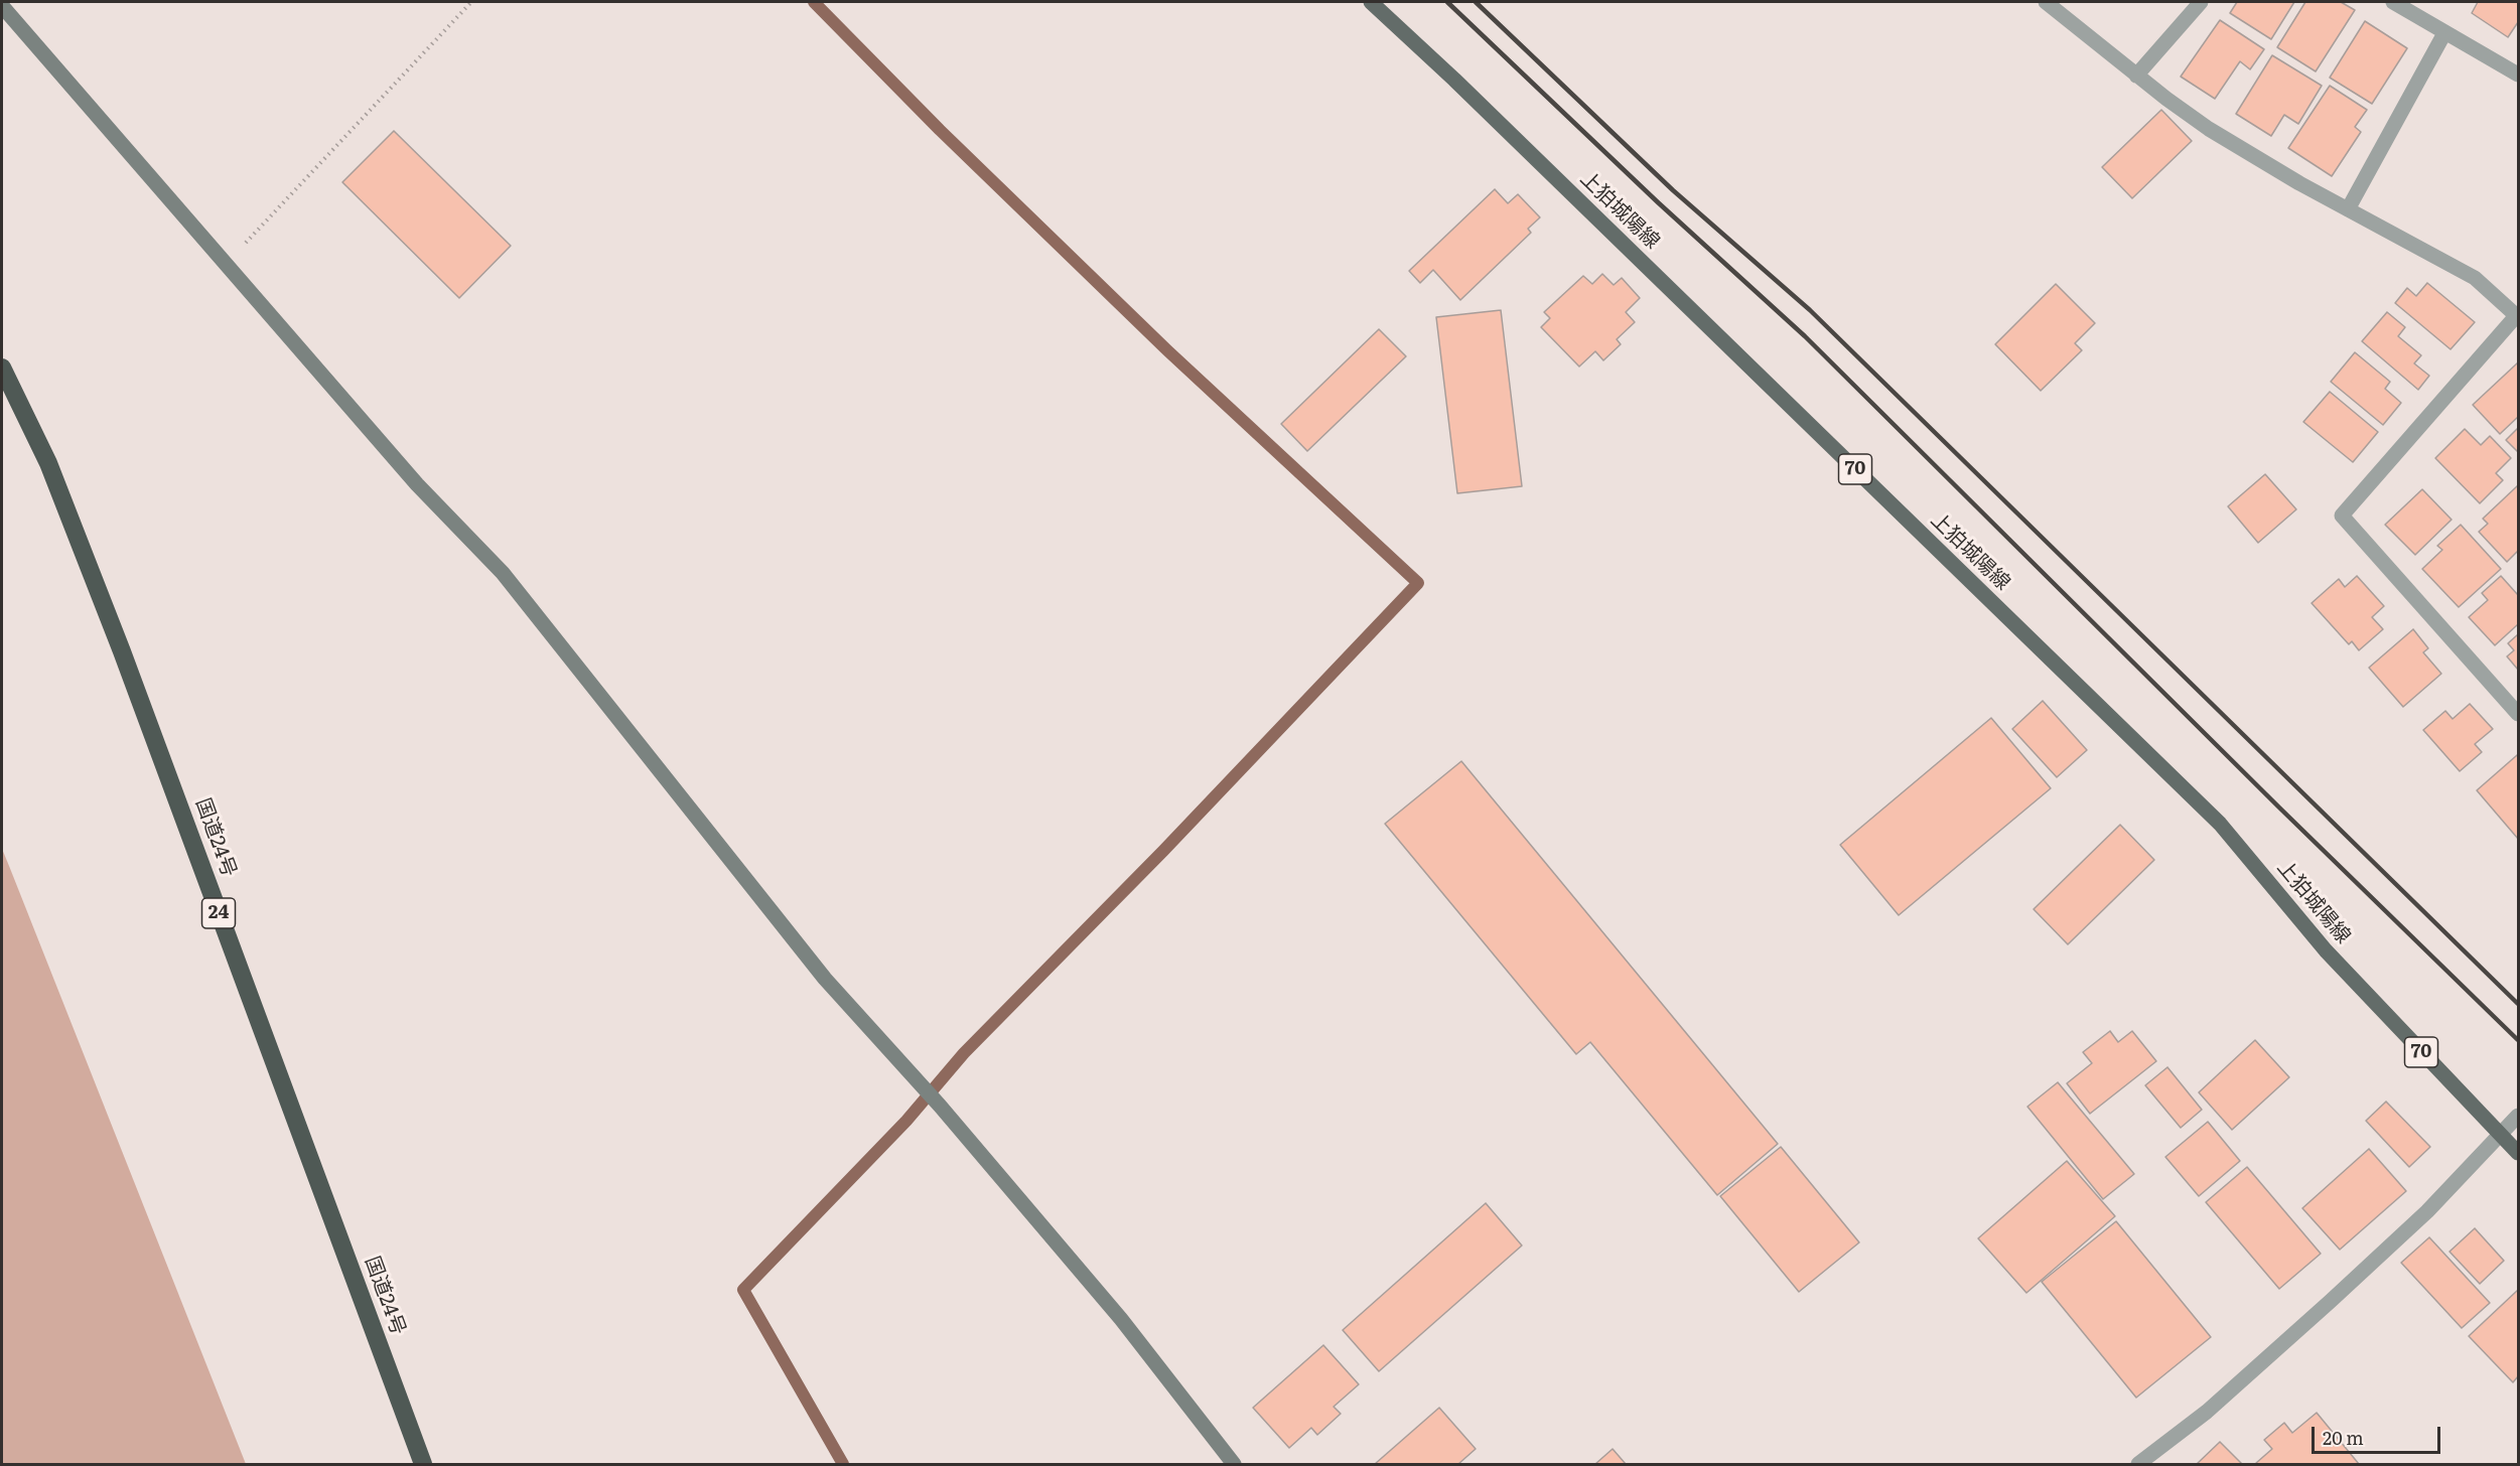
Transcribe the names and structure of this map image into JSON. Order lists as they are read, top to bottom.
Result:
{
  "streets": {
    "highway": ["国道24号", "24"],
    "main road": ["上狛城陽線", "70"]
  },
  "scale_bar": "20 m"
}
